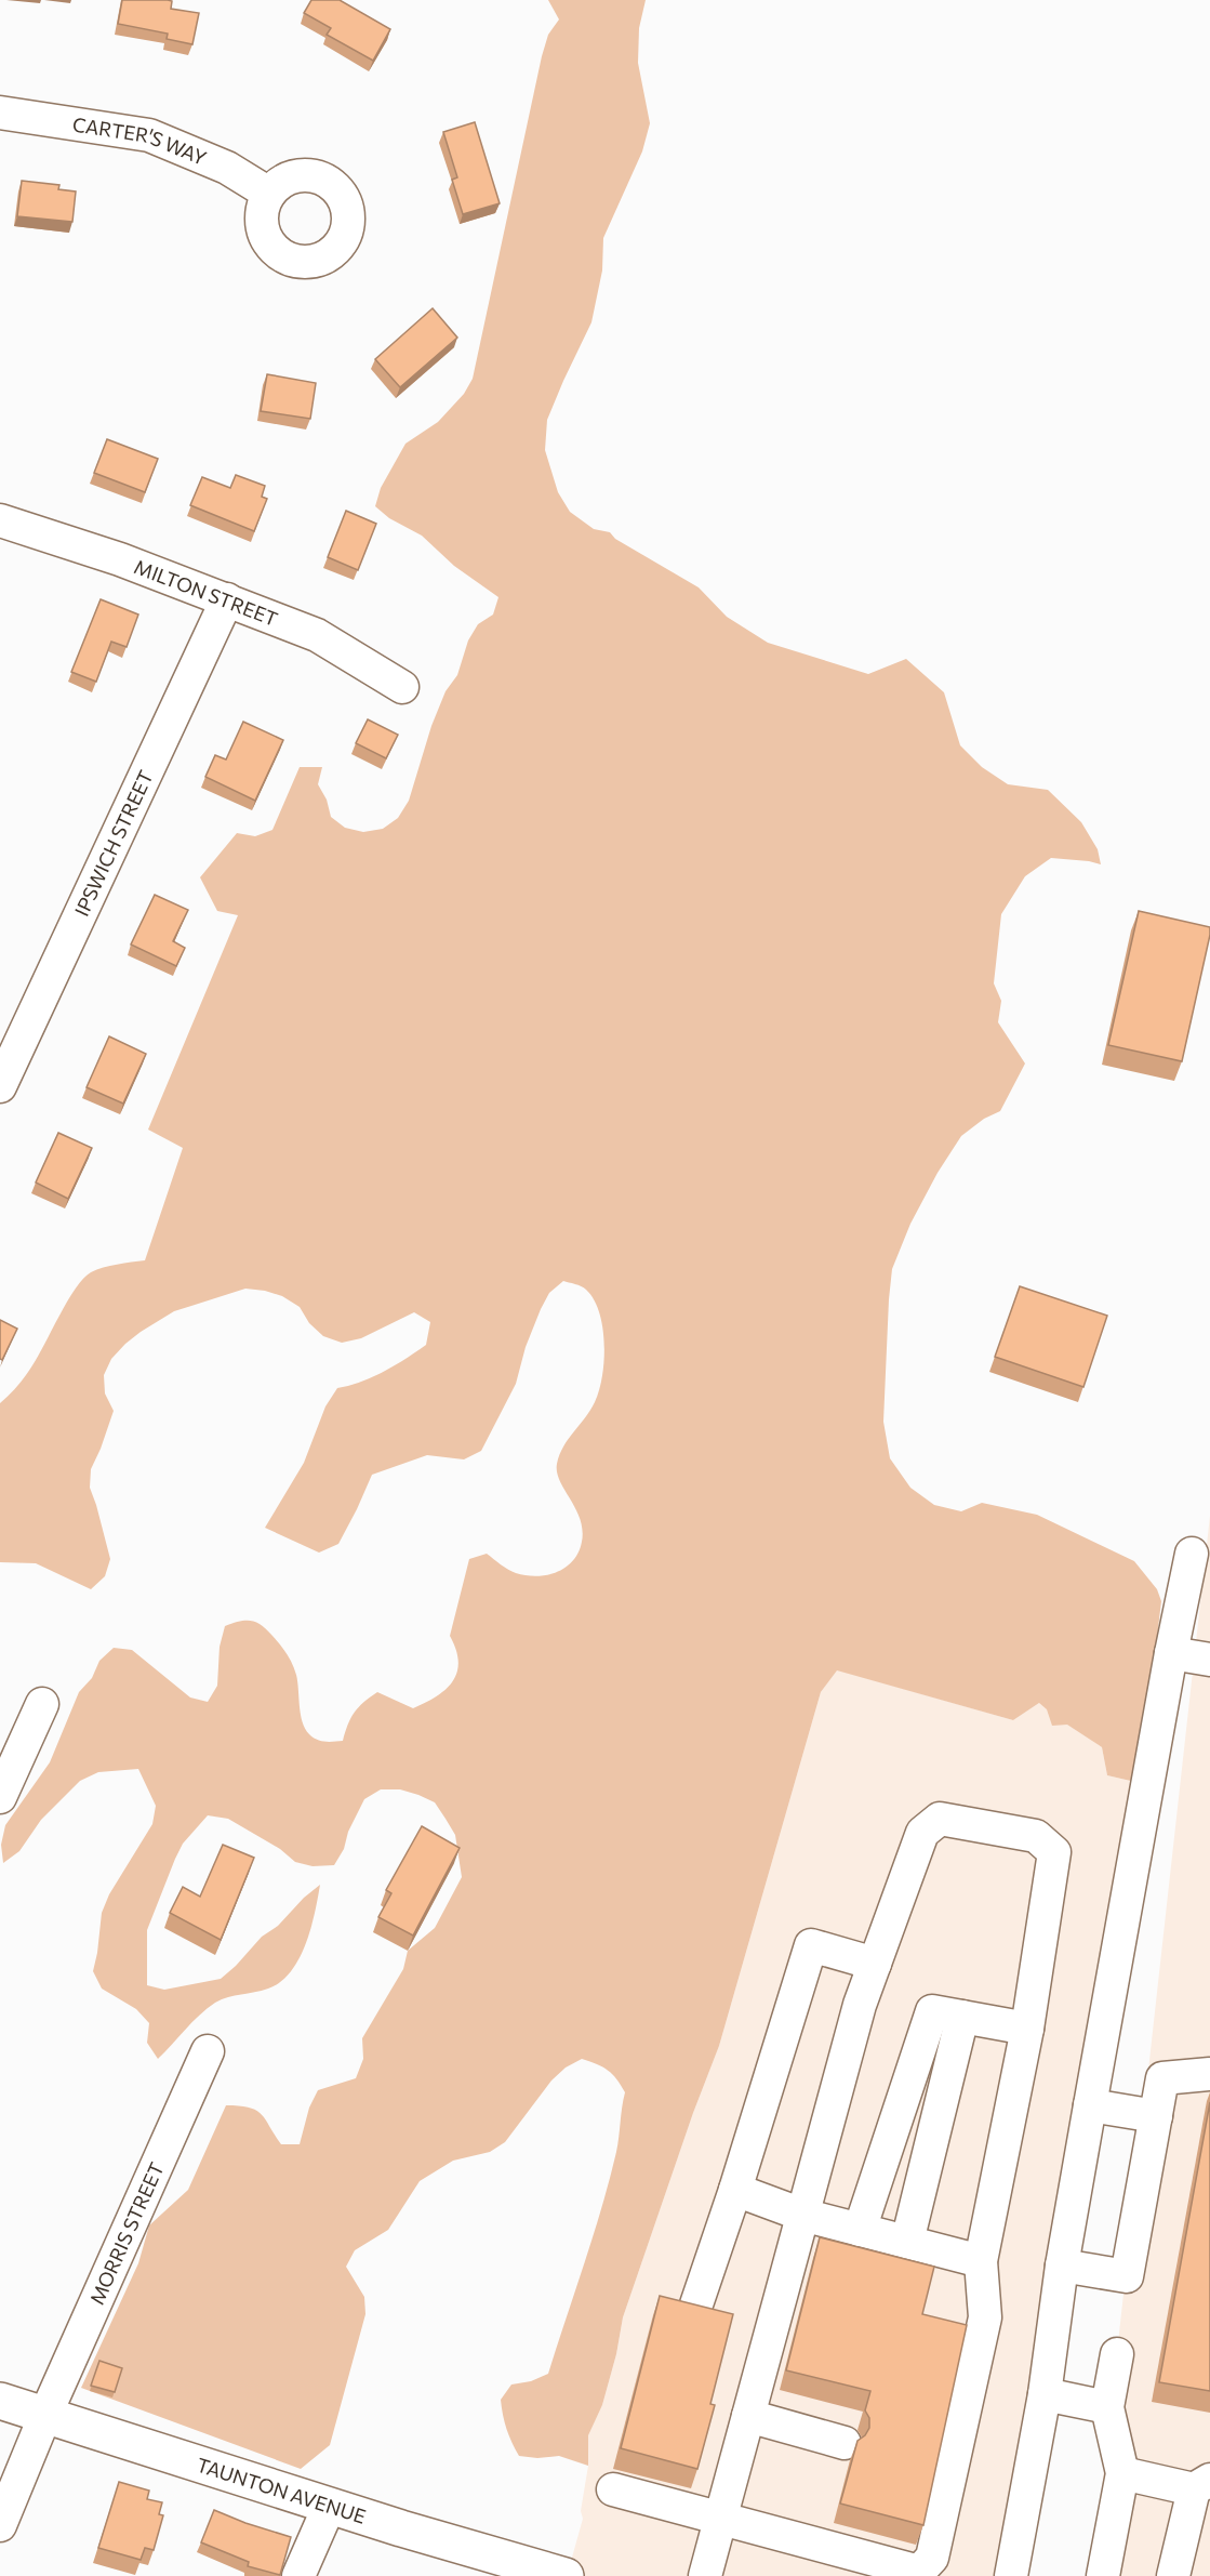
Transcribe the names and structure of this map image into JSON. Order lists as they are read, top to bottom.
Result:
{
  "streets": {
    "highway": ["TAUNTON AVENUE"],
    "street": [
      "CARTER'S WAY",
      "MILTON STREET",
      "IPSWICH STREET",
      "MORRIS STREET"
    ]
  },
  "crossings": [
    ["MILTON STREET", "IPSWICH STREET"],
    ["MORRIS STREET", "TAUNTON AVENUE"]
  ]
}
